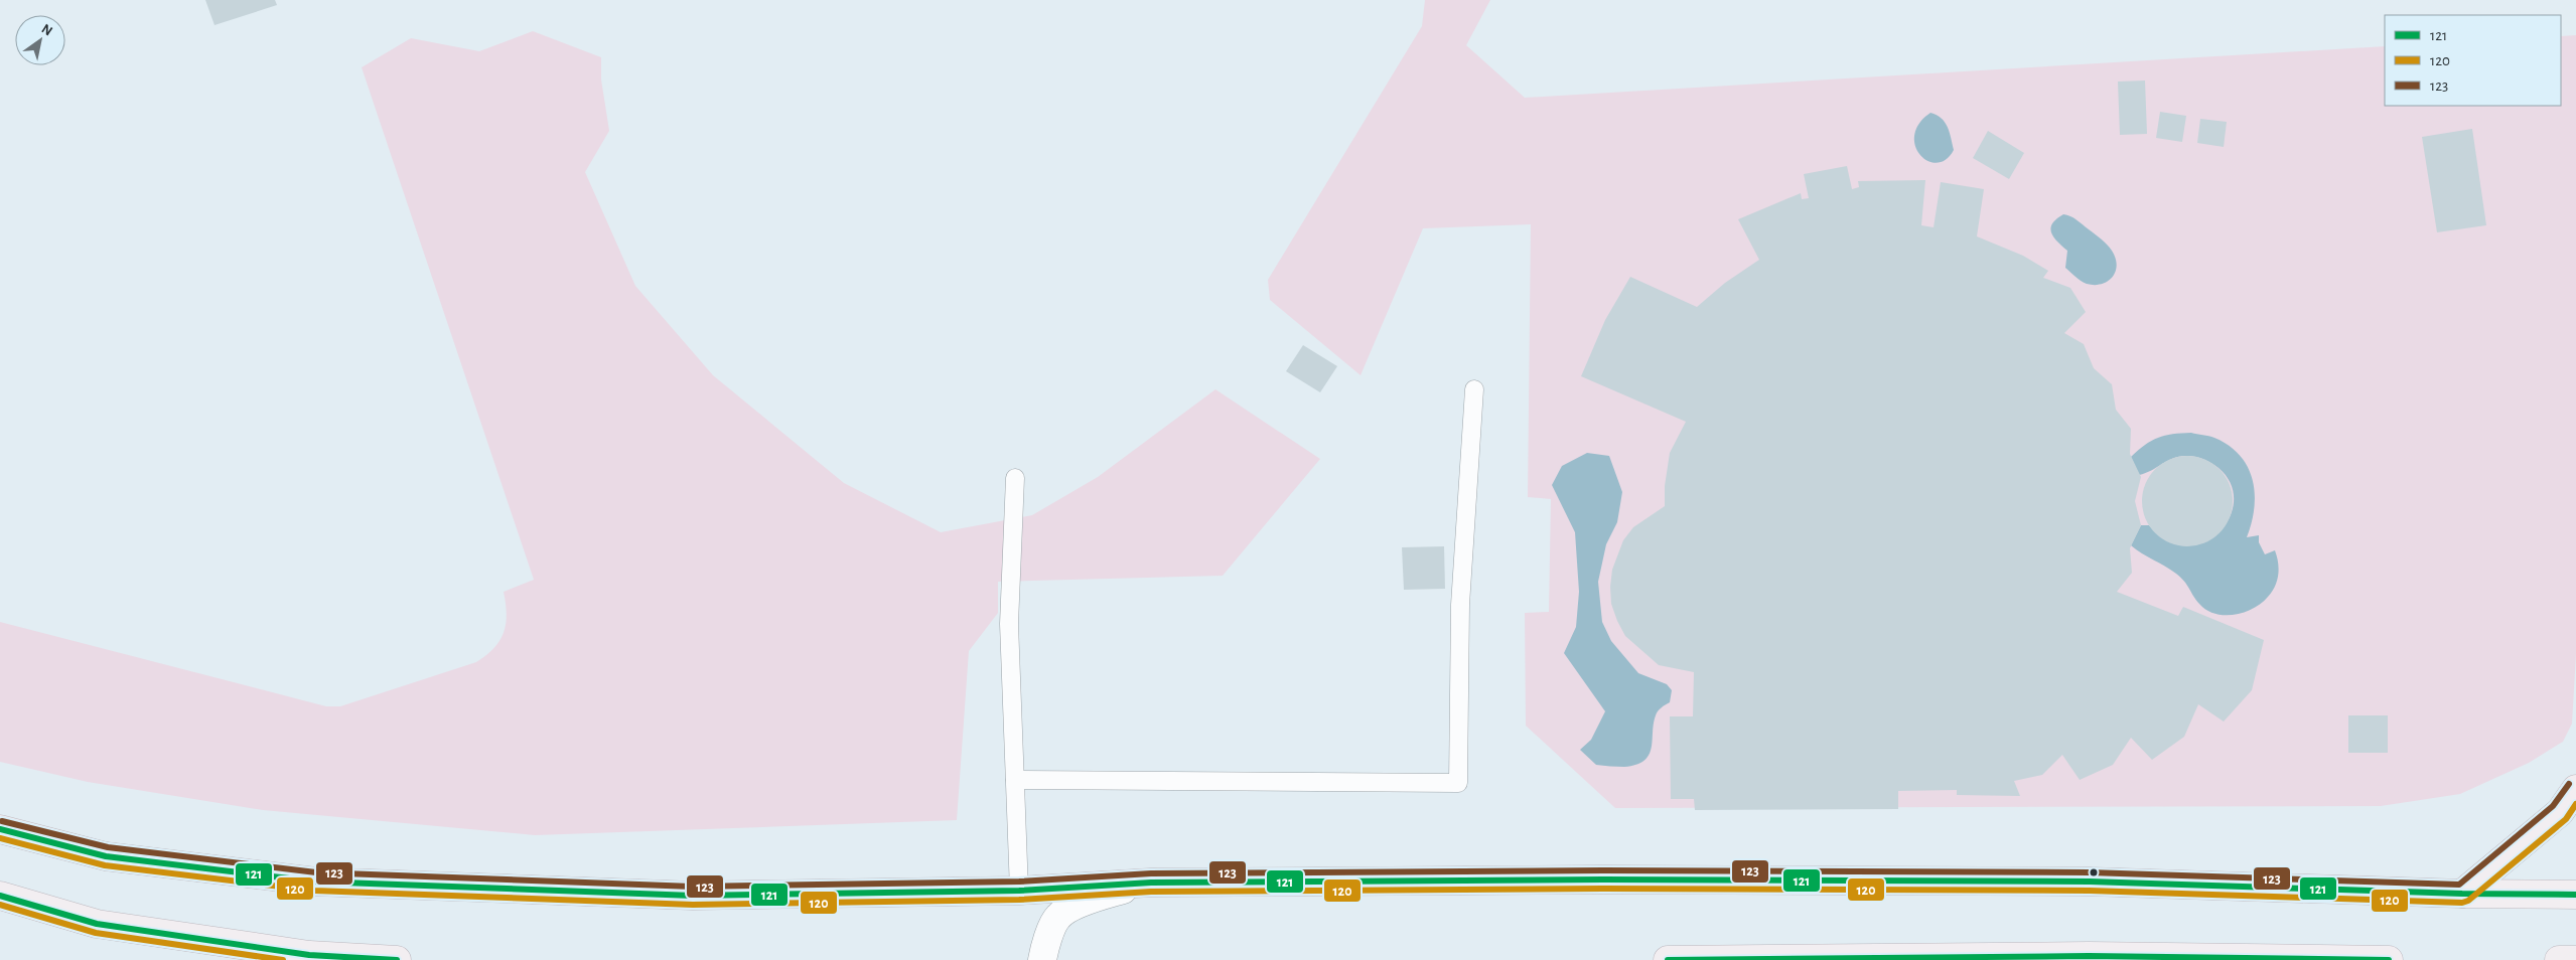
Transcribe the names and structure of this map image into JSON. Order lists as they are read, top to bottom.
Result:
{
  "lines": ["transit line 123", "transit line 120", "transit line 121"],
  "legend": ["121", "120", "123"],
  "north": "top right"
}
